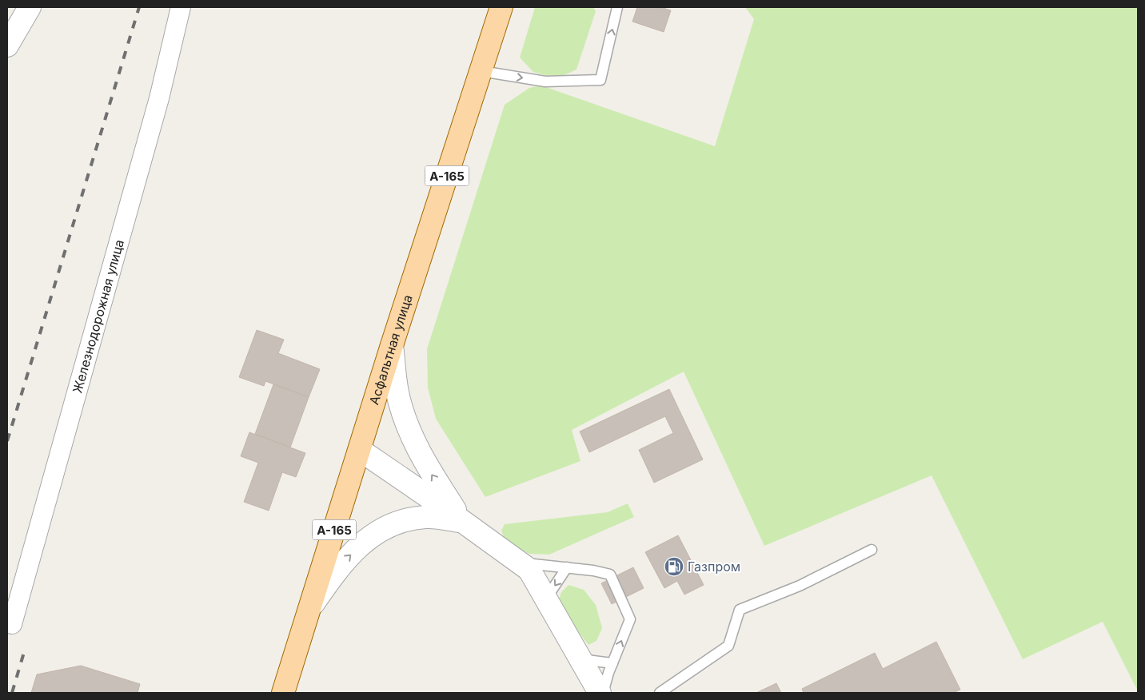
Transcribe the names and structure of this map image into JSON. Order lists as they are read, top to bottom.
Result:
{
  "streets": {
    "main road": ["А-165", "Асфальтная улица"],
    "street": ["Железнодорожная улица"]
  },
  "places": {
    "fuel station": ["Газпром"]
  }
}
